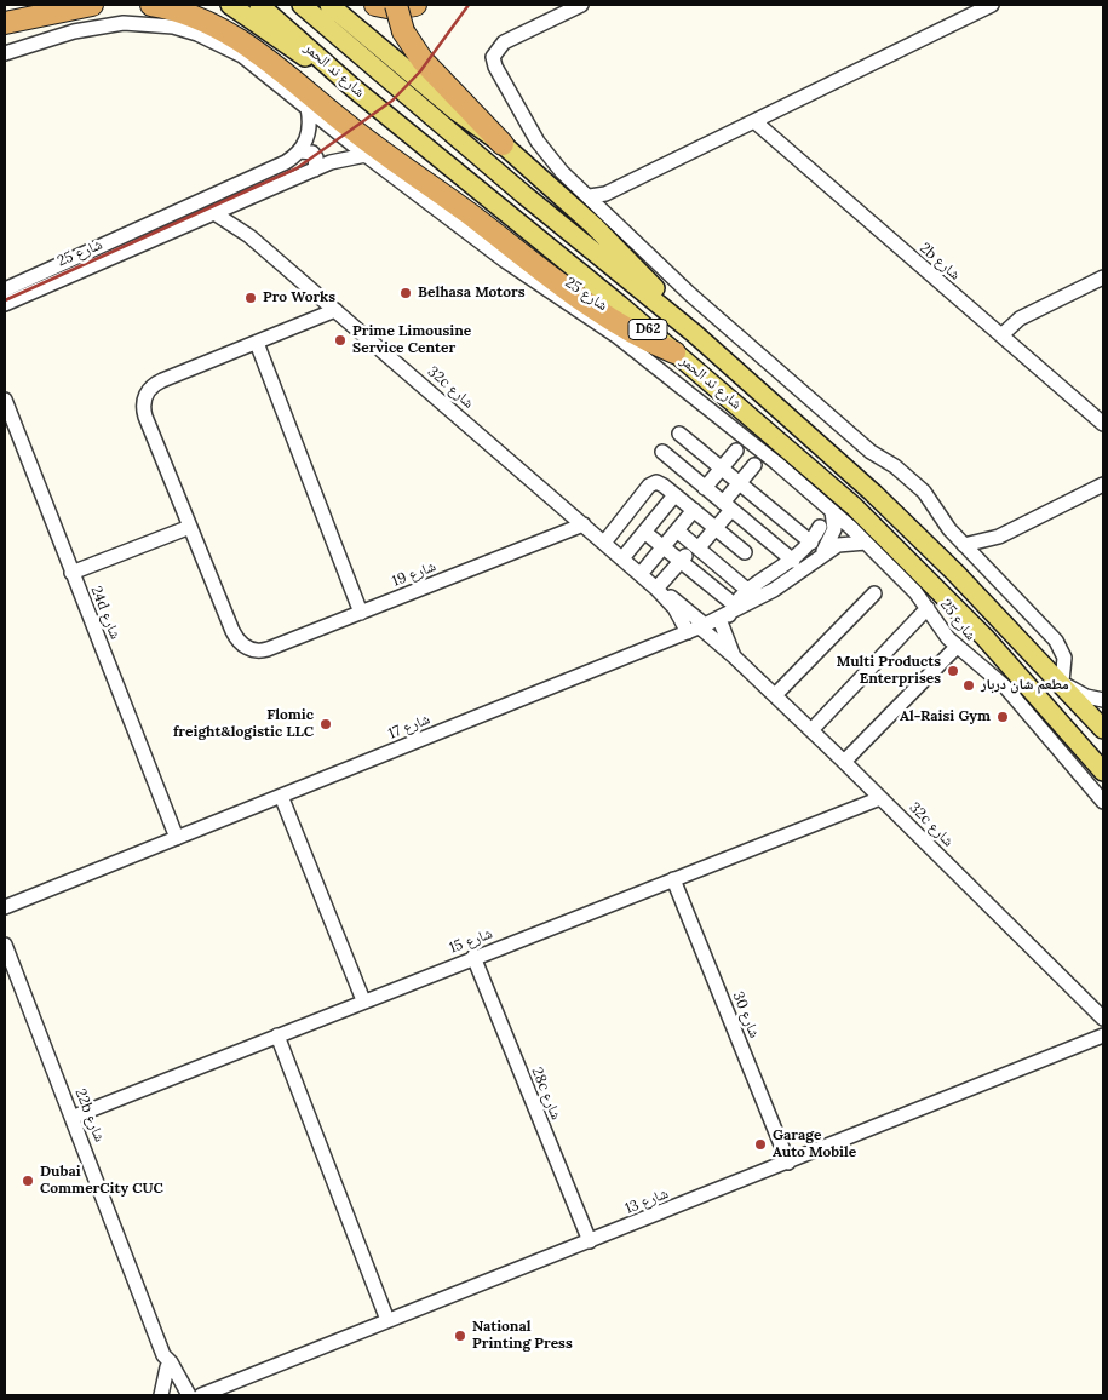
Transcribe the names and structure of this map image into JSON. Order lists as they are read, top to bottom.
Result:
{
  "streets": {
    "main road": ["شارع ند الحمر", "D62"],
    "street": [
      "شارع 25",
      "2b شارع",
      "32c شارع",
      "شارع 19",
      "24d شارع",
      "شارع 17",
      "شارع 15",
      "شارع 30",
      "28c شارع",
      "22b شارع",
      "شارع 13"
    ]
  },
  "crossings": [
    ["شارع 25", "32c شارع"],
    ["شارع 25", "شارع 17"],
    ["32c شارع", "شارع 19"],
    ["32c شارع", "شارع 17"],
    ["32c شارع", "شارع 15"],
    ["24d شارع", "شارع 17"],
    ["شارع 15", "شارع 30"],
    ["شارع 15", "28c شارع"],
    ["شارع 15", "22b شارع"],
    ["شارع 30", "شارع 13"],
    ["28c شارع", "شارع 13"]
  ],
  "places": [
    "Belhasa Motors",
    "Pro Works",
    "Prime Limousine Service Center",
    "Multi Products Enterprises",
    "مطعم شان دربار",
    "Al-Raisi Gym",
    "Flomic freight&logistic LLC",
    "Garage Auto Mobile",
    "Dubai CommerCity CUC",
    "National Printing Press"
  ]
}
